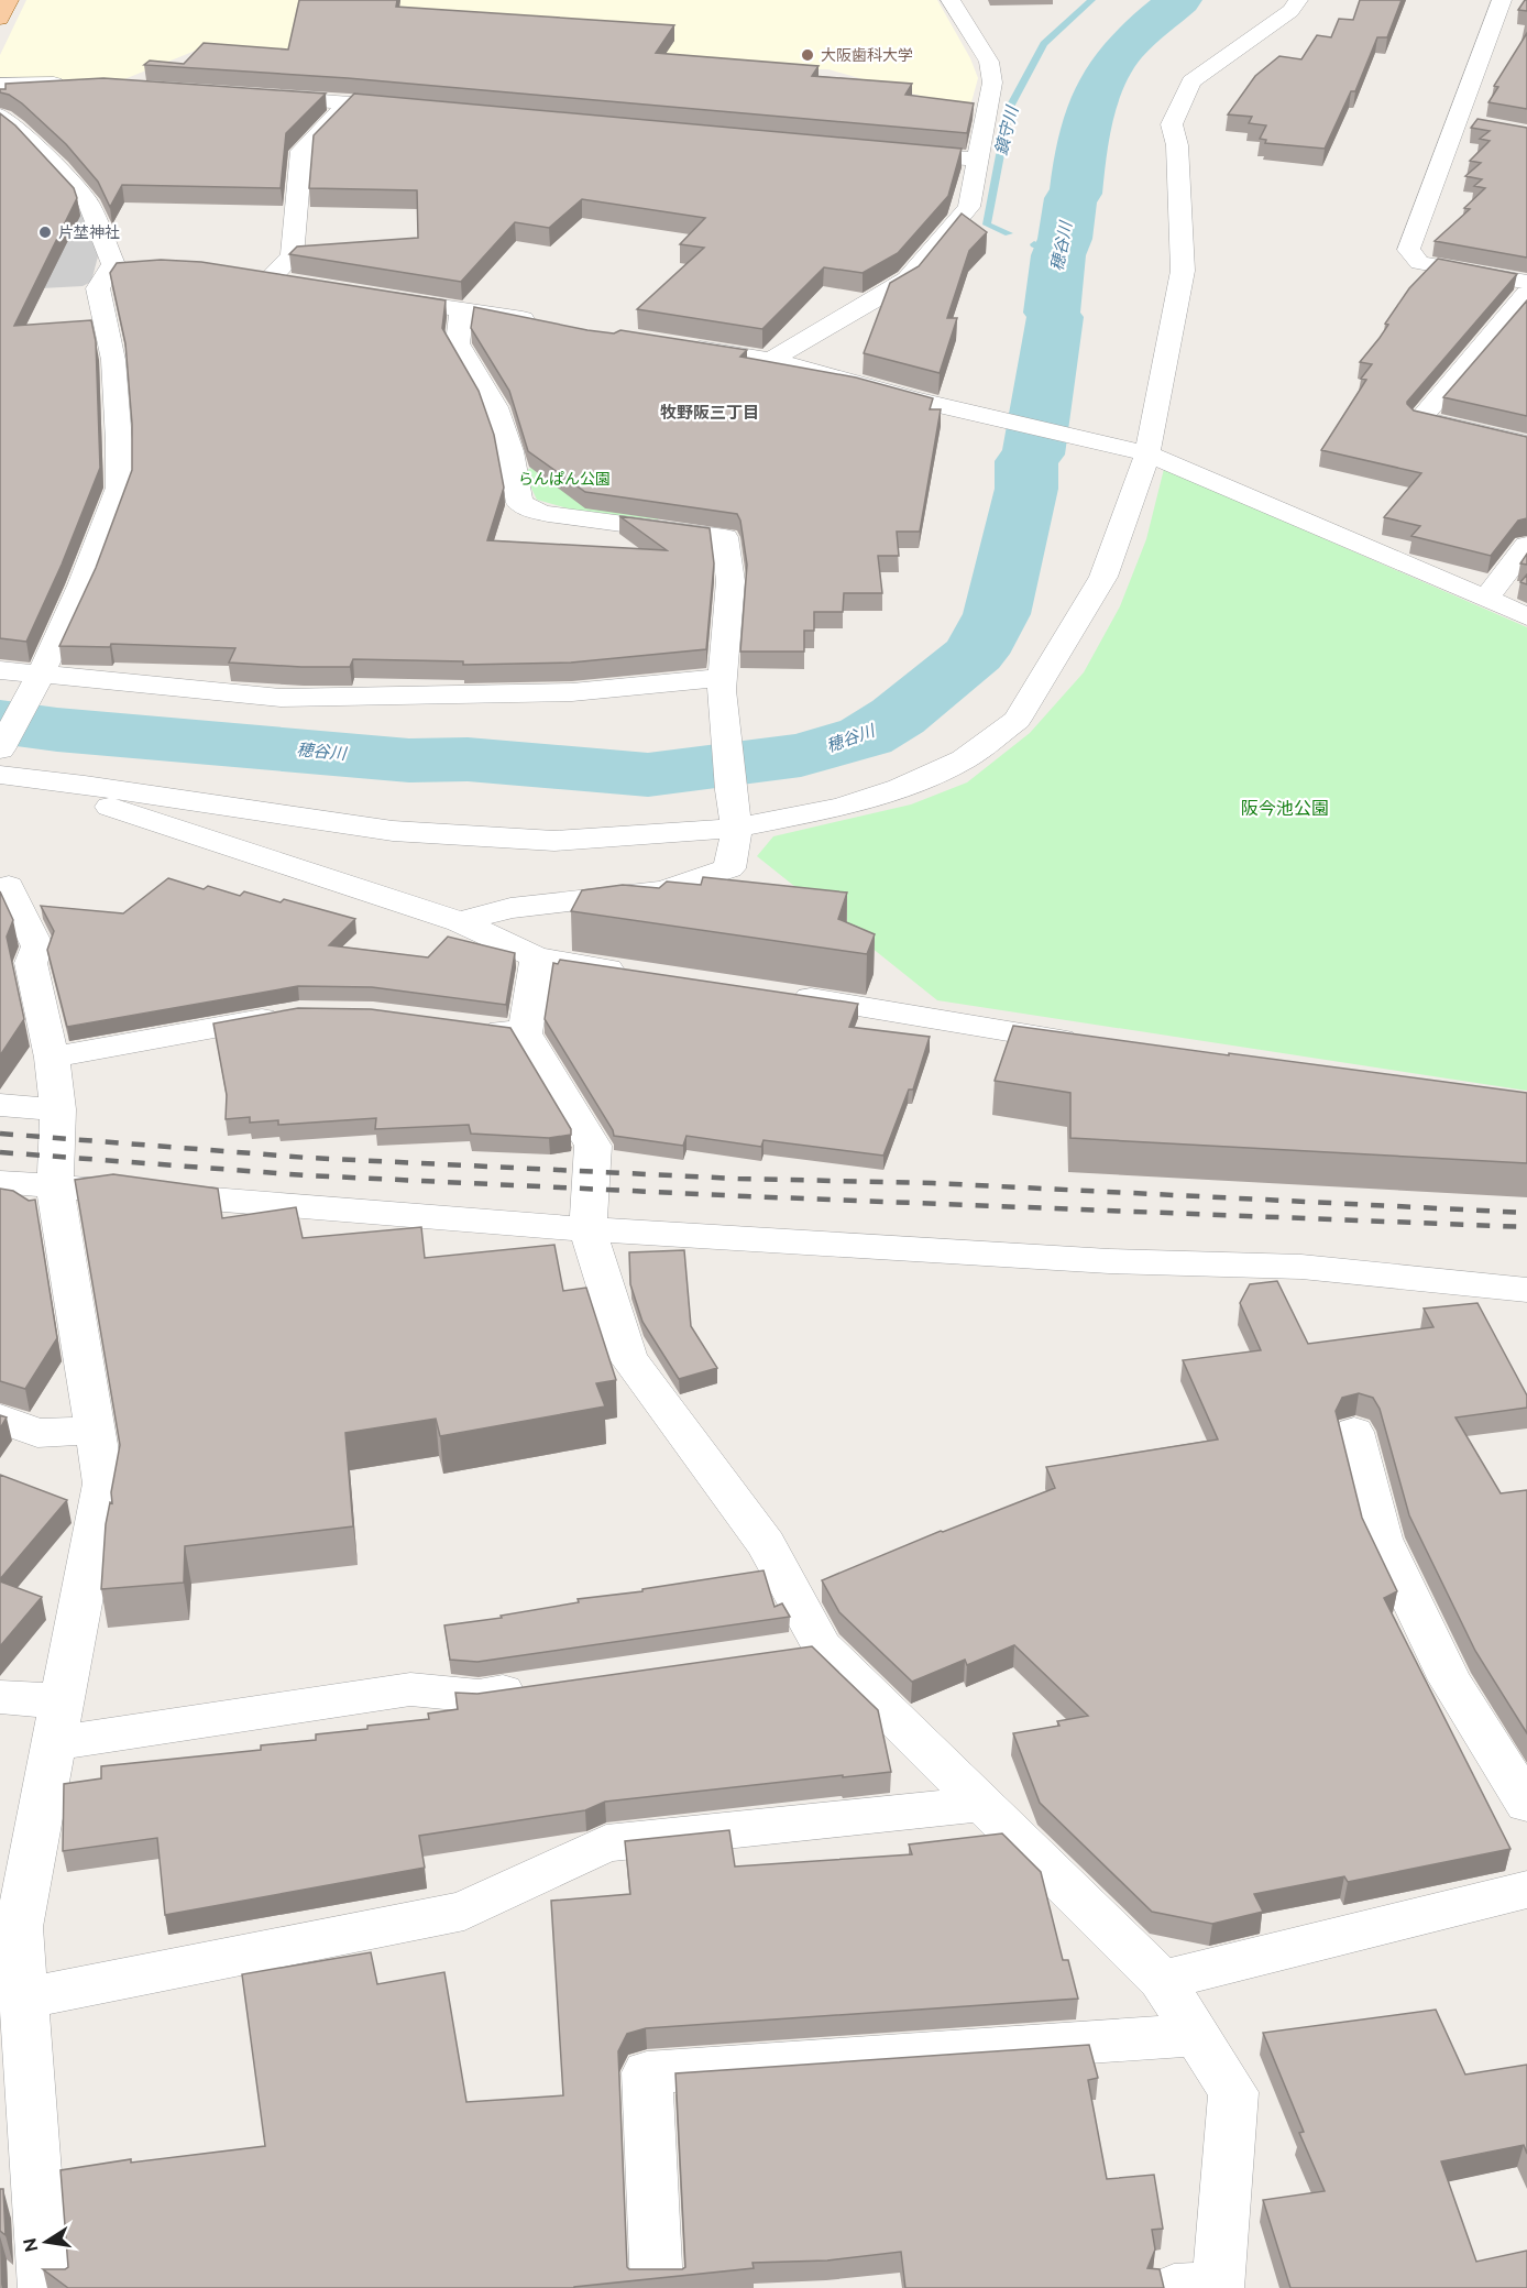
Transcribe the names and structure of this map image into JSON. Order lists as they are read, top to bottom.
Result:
{
  "districts": ["牧野阪三丁目"],
  "water": ["鎮守川", "穂谷川"],
  "parks": ["らんぱん公園", "阪今池公園"],
  "places": ["大阪歯科大学", "片埜神社"],
  "north": "left"
}
